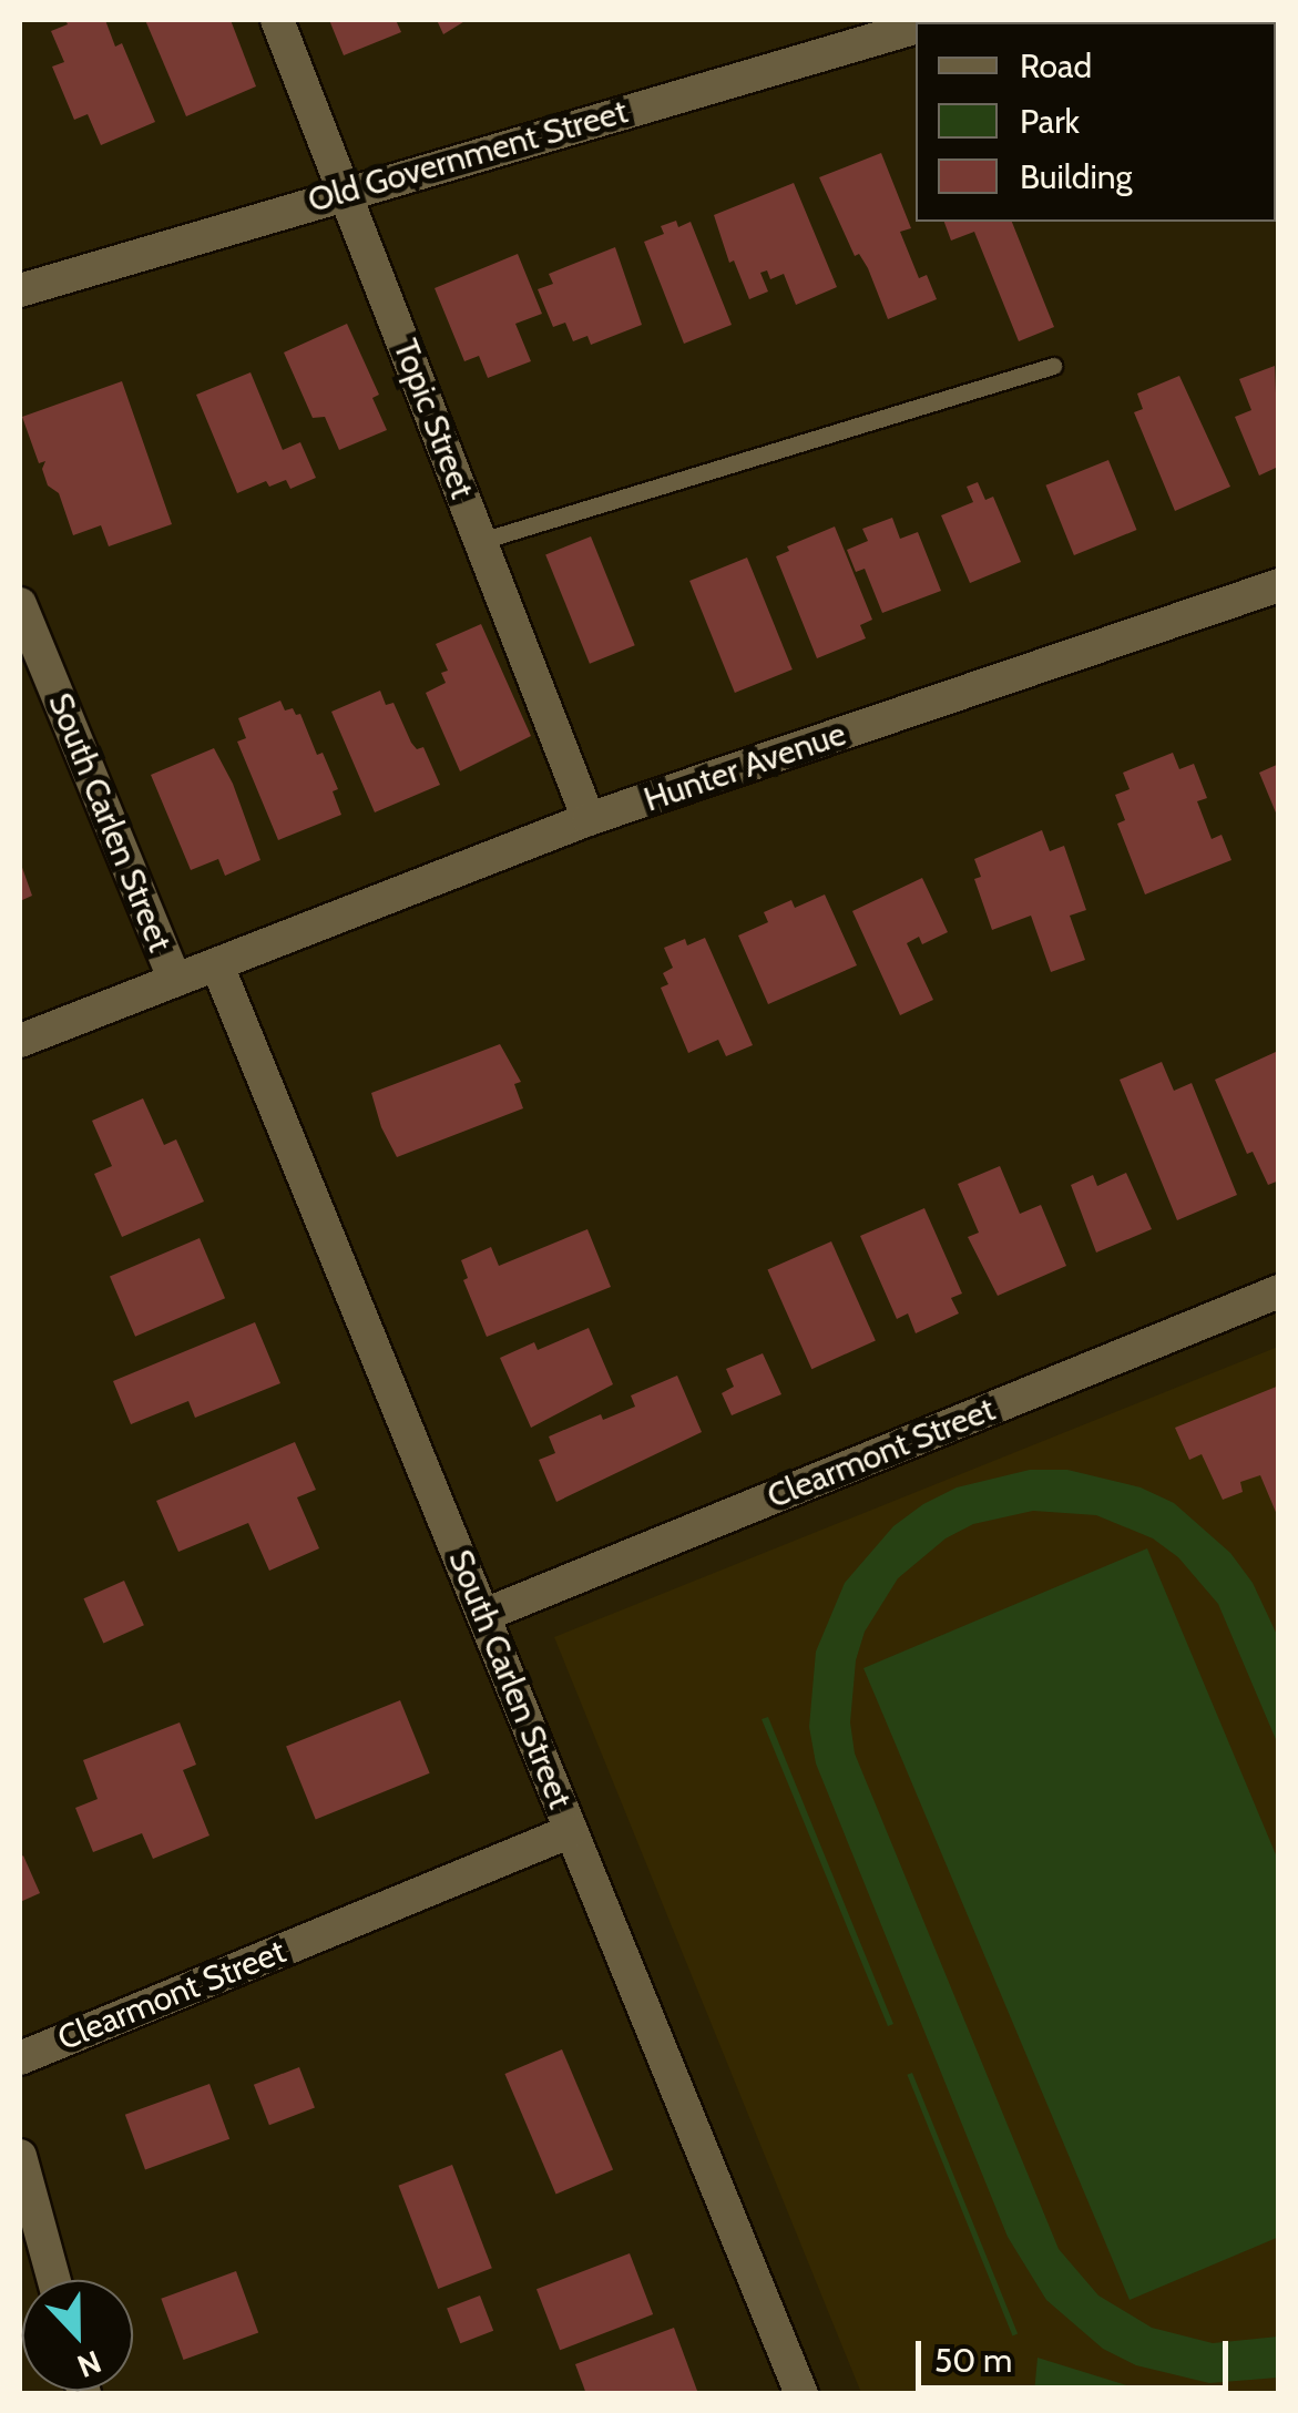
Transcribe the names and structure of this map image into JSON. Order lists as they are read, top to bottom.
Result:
{
  "streets": {
    "street": [
      "Old Government Street",
      "Topic Street",
      "Hunter Avenue",
      "South Carlen Street",
      "Clearmont Street"
    ]
  },
  "crossings": [
    ["Old Government Street", "Topic Street"],
    ["Topic Street", "Hunter Avenue"],
    ["Hunter Avenue", "South Carlen Street"],
    ["South Carlen Street", "Clearmont Street"]
  ],
  "legend": ["Road", "Park", "Building"],
  "scale_bar": "50 m",
  "north": "bottom"
}
